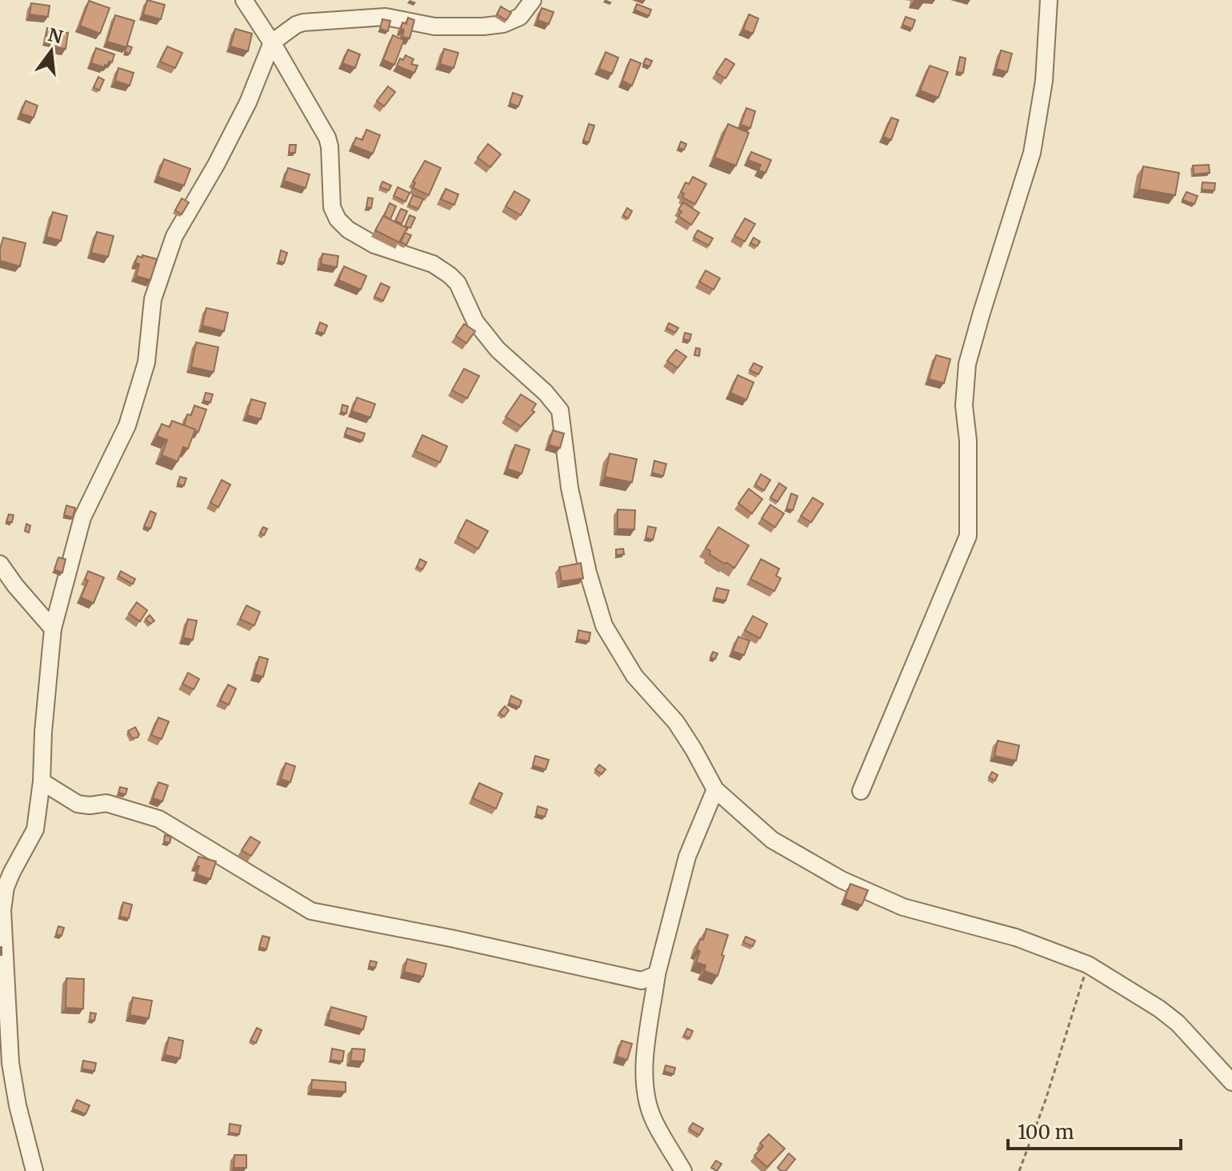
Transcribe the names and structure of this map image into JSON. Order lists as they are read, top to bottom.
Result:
{
  "scale_bar": "100 m",
  "north": "top"
}
